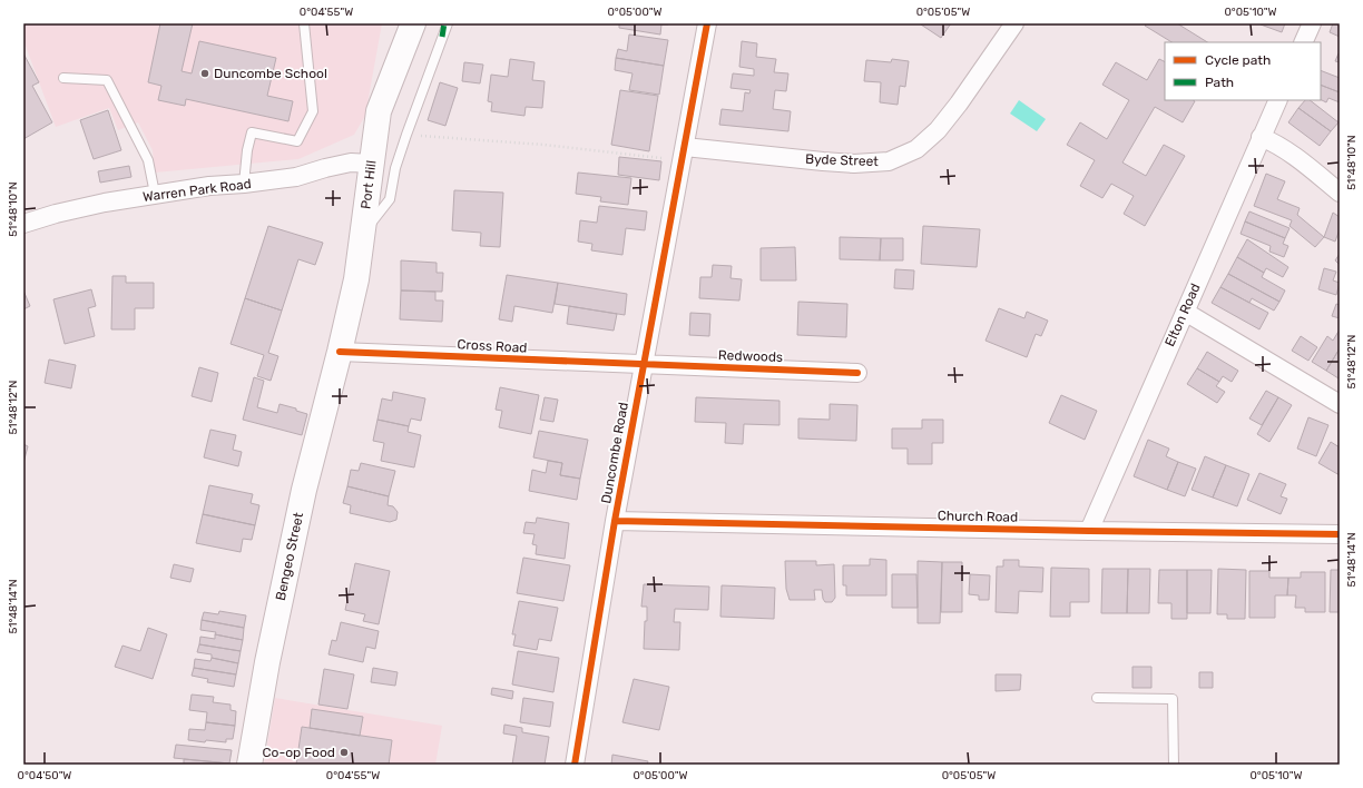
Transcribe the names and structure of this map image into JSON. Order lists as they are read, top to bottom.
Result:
{
  "streets": {
    "main road": ["Port Hill", "Bengeo Street"],
    "street": [
      "Byde Street",
      "Warren Park Road",
      "Elton Road",
      "Cross Road",
      "Redwoods",
      "Duncombe Road",
      "Church Road"
    ]
  },
  "crossings": [
    ["Byde Street", "Duncombe Road"],
    ["Port Hill", "Warren Park Road"],
    ["Port Hill", "Cross Road"],
    ["Port Hill", "Bengeo Street"],
    ["Elton Road", "Church Road"],
    ["Cross Road", "Redwoods"],
    ["Cross Road", "Duncombe Road"],
    ["Cross Road", "Bengeo Street"],
    ["Redwoods", "Duncombe Road"],
    ["Duncombe Road", "Church Road"]
  ],
  "places": ["Duncombe School", "Co-op Food"],
  "legend": ["Cycle path", "Path"],
  "coordinates": [
    "0°04'55\"W",
    "0°05'00\"W",
    "0°05'05\"W",
    "0°05'10\"W",
    "51°48'10\"N",
    "51°48'12\"N",
    "51°48'14\"N",
    "0°04'50\"W"
  ]
}
